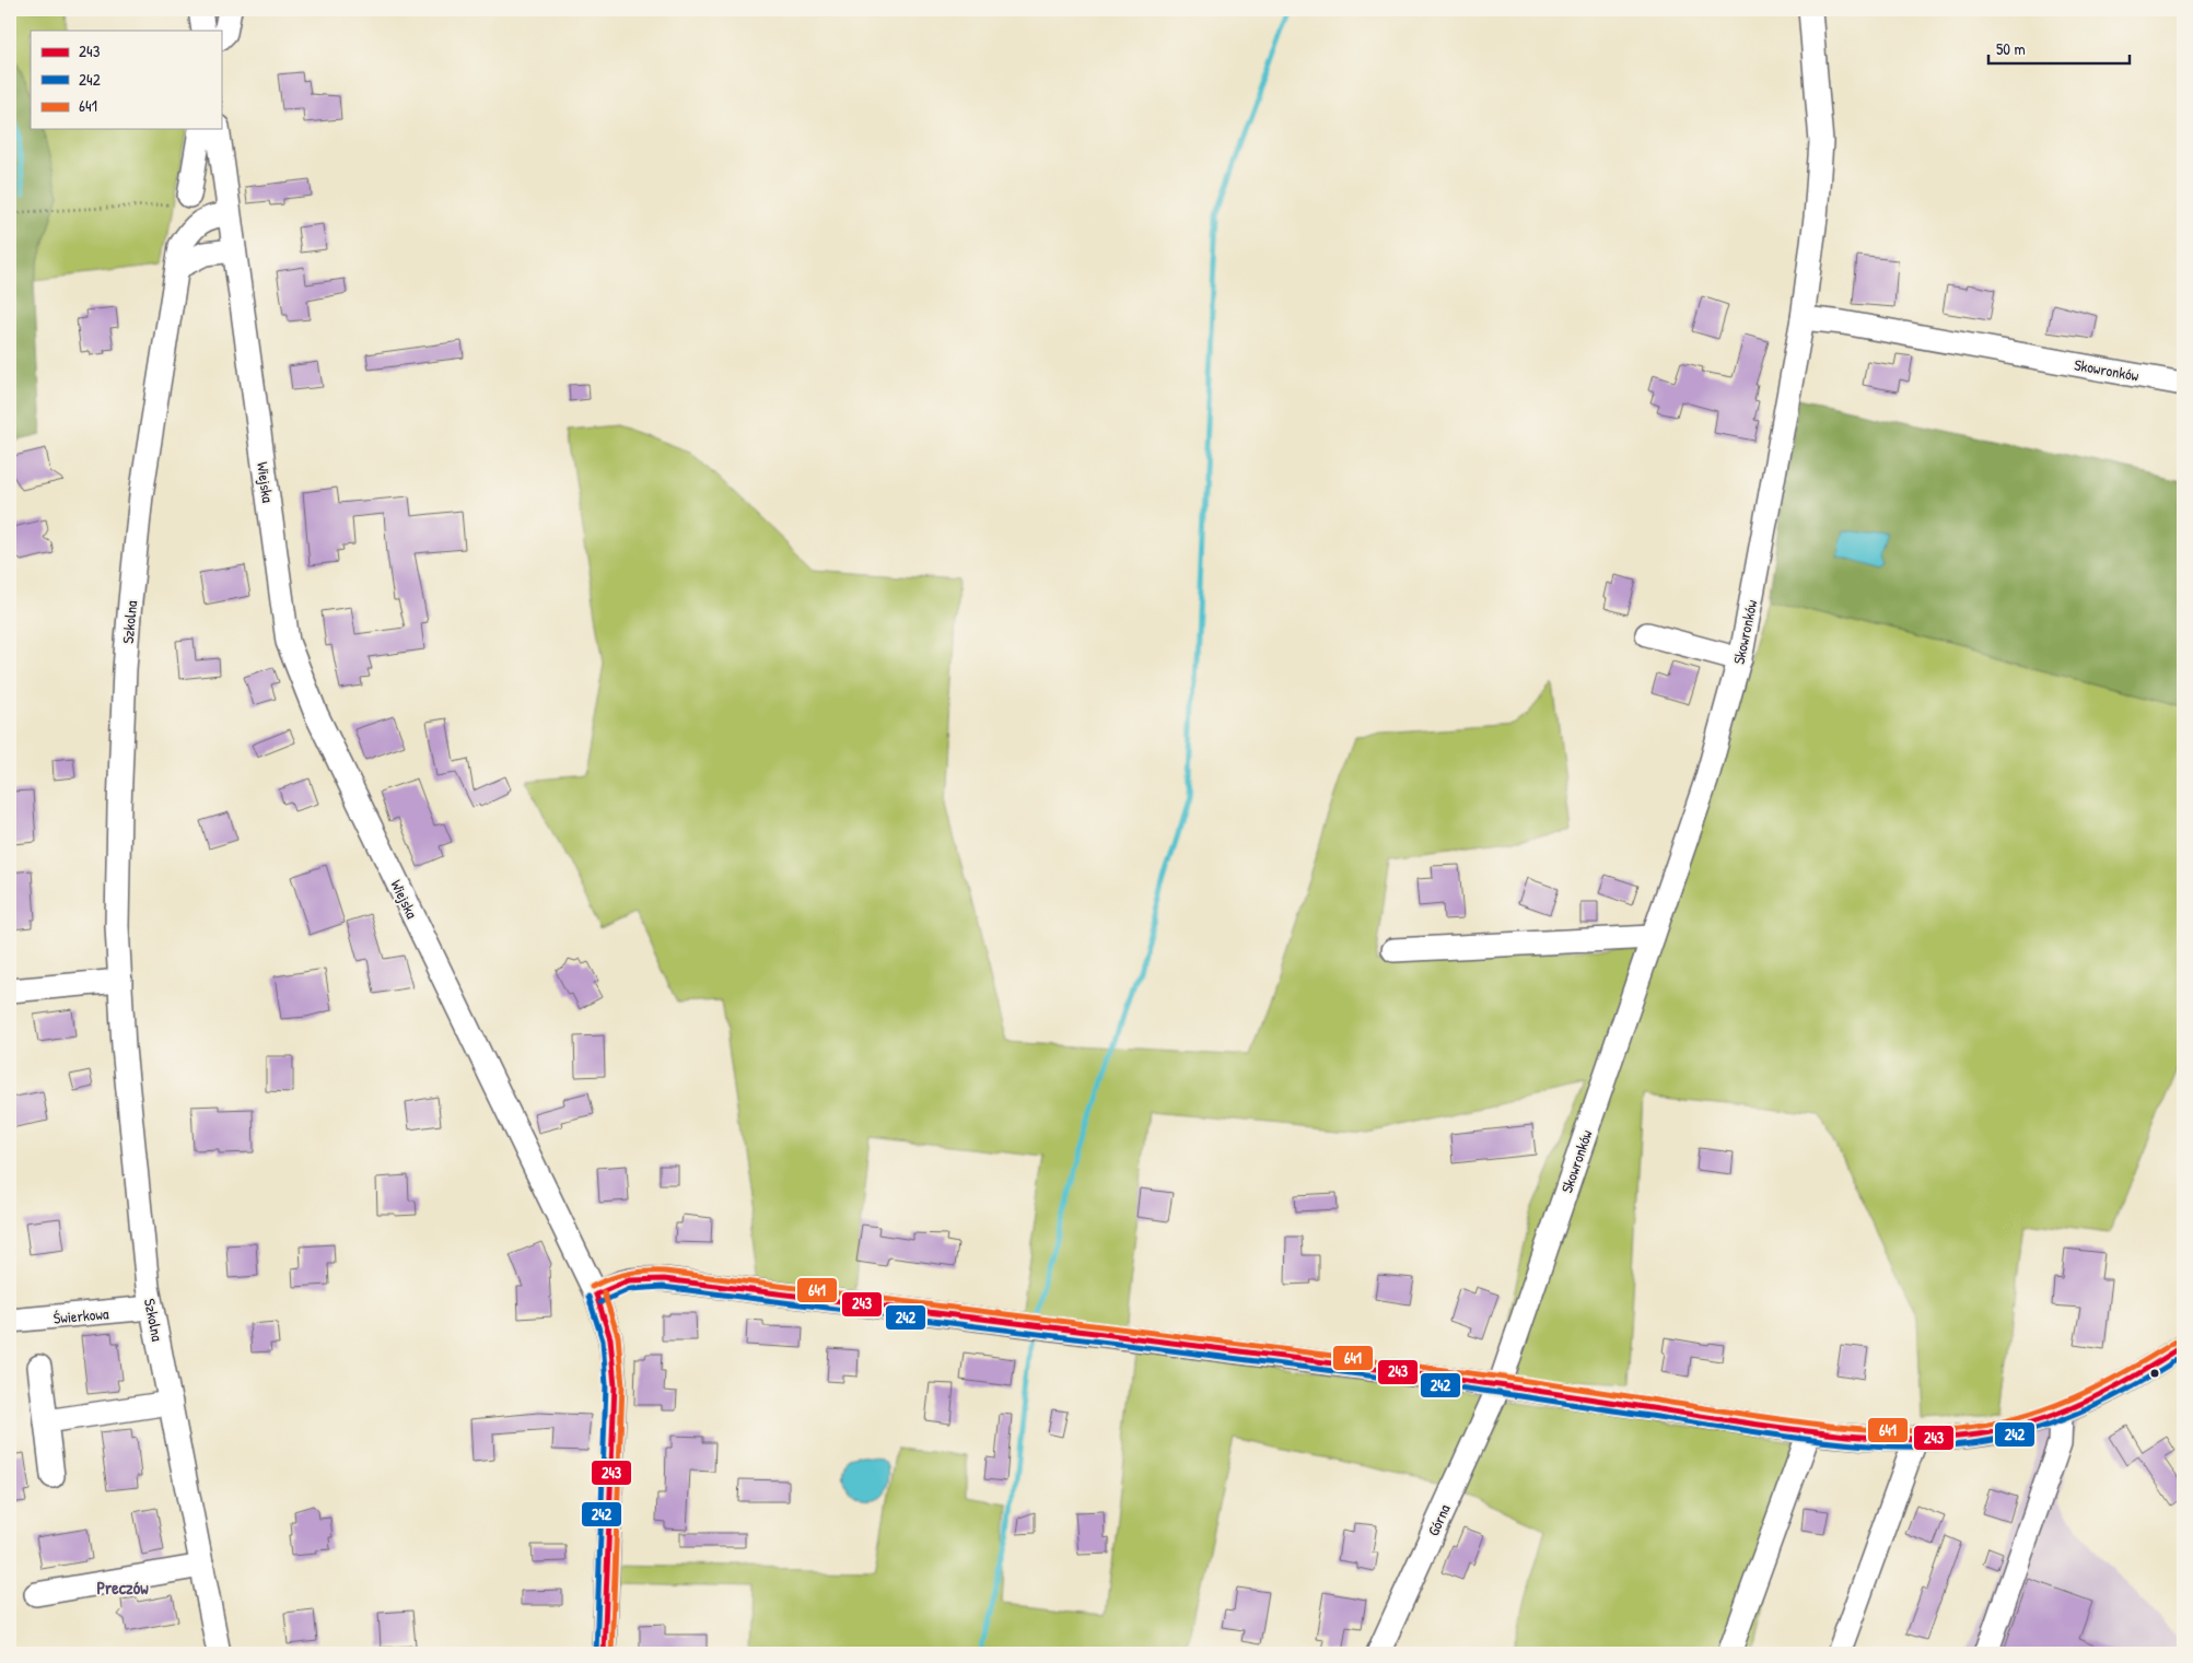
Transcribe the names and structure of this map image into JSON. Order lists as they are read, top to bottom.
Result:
{
  "streets": {
    "street": [
      "Skowronków",
      "Wiejska",
      "Szkolna",
      "Świerkowa",
      "Górna"
    ]
  },
  "crossings": [
    ["Skowronków", "Górna"],
    ["Wiejska", "Szkolna"],
    ["Szkolna", "Świerkowa"]
  ],
  "districts": ["Preczów"],
  "lines": ["transit line 641", "transit line 243", "transit line 242"],
  "legend": ["243", "242", "641"],
  "scale_bar": "50 m"
}
